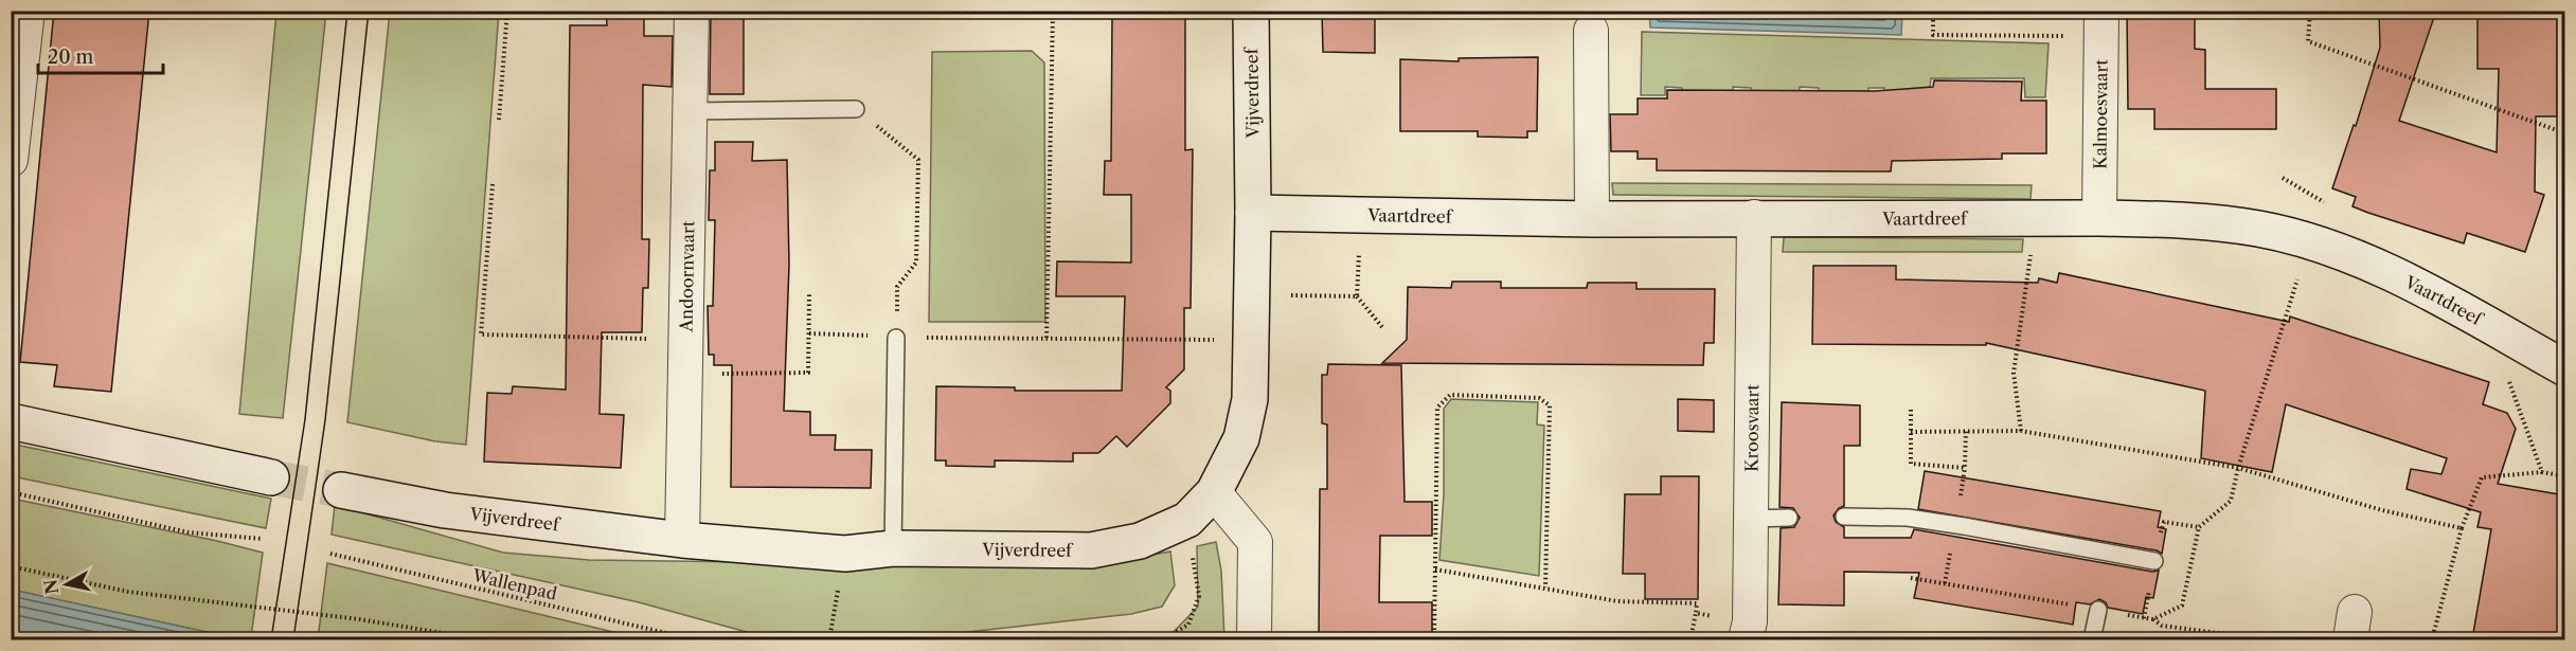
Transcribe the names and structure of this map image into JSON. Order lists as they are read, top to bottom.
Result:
{
  "streets": {
    "street": [
      "Vijverdreef",
      "Kalmoesvaart",
      "Vaartdreef",
      "Andoornvaart",
      "Kroosvaart"
    ],
    "path": ["Wallenpad"]
  },
  "crossings": [
    ["Vijverdreef", "Vaartdreef"],
    ["Vijverdreef", "Andoornvaart"],
    ["Kalmoesvaart", "Vaartdreef"],
    ["Vaartdreef", "Kroosvaart"]
  ],
  "scale_bar": "20 m",
  "north": "left"
}
